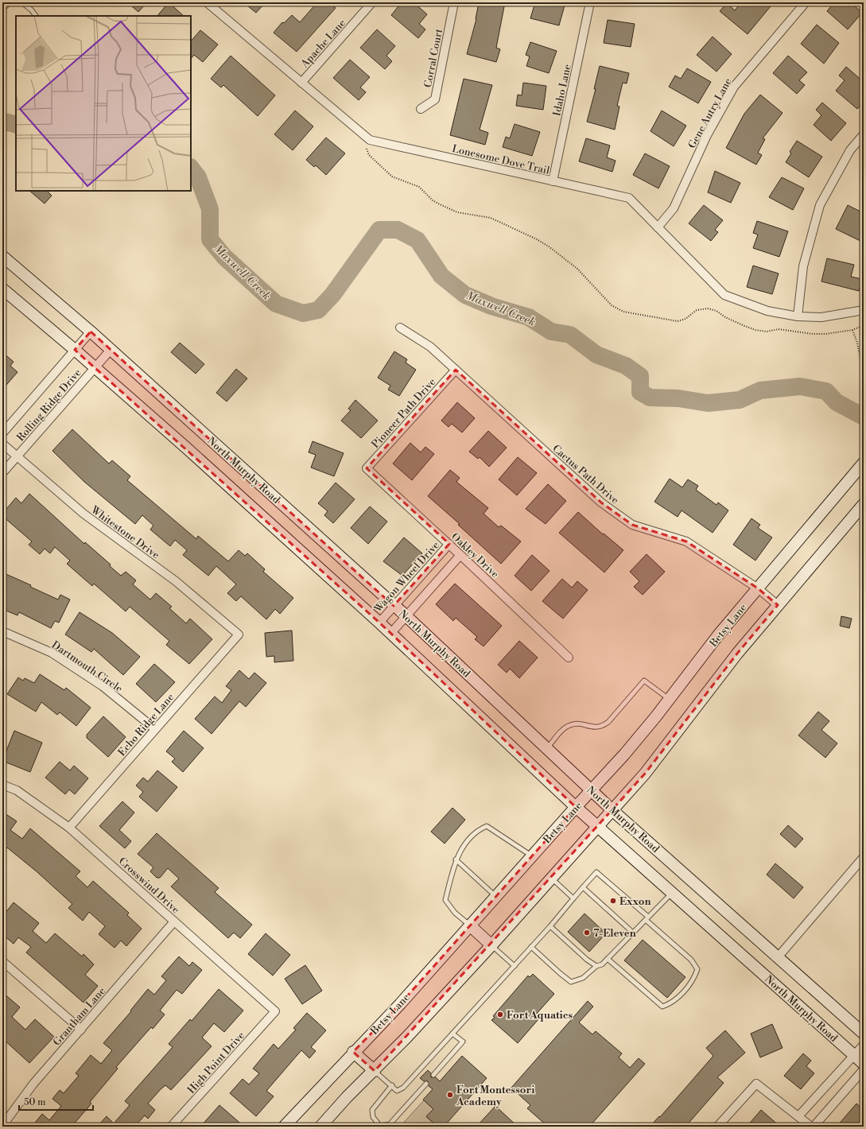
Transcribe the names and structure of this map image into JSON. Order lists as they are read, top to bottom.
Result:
{
  "streets": {
    "main road": ["North Murphy Road", "Betsy Lane"],
    "street": [
      "Apache Lane",
      "Corral Court",
      "Idaho Lane",
      "Gene Autry Lane",
      "Lonesome Dove Trail",
      "Rolling Ridge Drive",
      "Pioneer Path Drive",
      "Cactus Path Drive",
      "Whitestone Drive",
      "Oakley Drive",
      "Wagon Wheel Drive",
      "Dartmouth Circle",
      "Echo Ridge Lane",
      "Crosswind Drive",
      "Grantham Lane",
      "High Point Drive"
    ]
  },
  "crossings": [
    ["Apache Lane", "Lonesome Dove Trail"],
    ["Idaho Lane", "Lonesome Dove Trail"],
    ["Gene Autry Lane", "Lonesome Dove Trail"],
    ["Rolling Ridge Drive", "North Murphy Road"],
    ["Rolling Ridge Drive", "Whitestone Drive"],
    ["Pioneer Path Drive", "Cactus Path Drive"],
    ["Pioneer Path Drive", "Oakley Drive"],
    ["North Murphy Road", "Wagon Wheel Drive"],
    ["North Murphy Road", "Betsy Lane"],
    ["Cactus Path Drive", "Betsy Lane"],
    ["Whitestone Drive", "Echo Ridge Lane"],
    ["Oakley Drive", "Wagon Wheel Drive"],
    ["Dartmouth Circle", "Echo Ridge Lane"],
    ["Echo Ridge Lane", "Crosswind Drive"],
    ["Crosswind Drive", "Grantham Lane"],
    ["Crosswind Drive", "High Point Drive"]
  ],
  "water": ["Maxwell Creek"],
  "places": [
    "Exxon",
    "7-Eleven",
    "Fort Aquatics",
    "Fort Montessori Academy"
  ],
  "scale_bar": "50 m"
}
